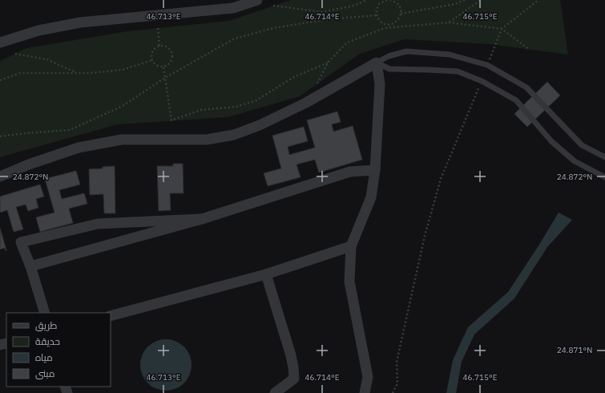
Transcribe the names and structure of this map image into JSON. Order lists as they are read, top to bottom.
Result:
{
  "legend": [
    "طريق",
    "حديقة",
    "مياه",
    "مبنى"
  ],
  "coordinates": [
    "46.713°E",
    "46.714°E",
    "46.715°E",
    "24.872°N",
    "24.871°N"
  ]
}
